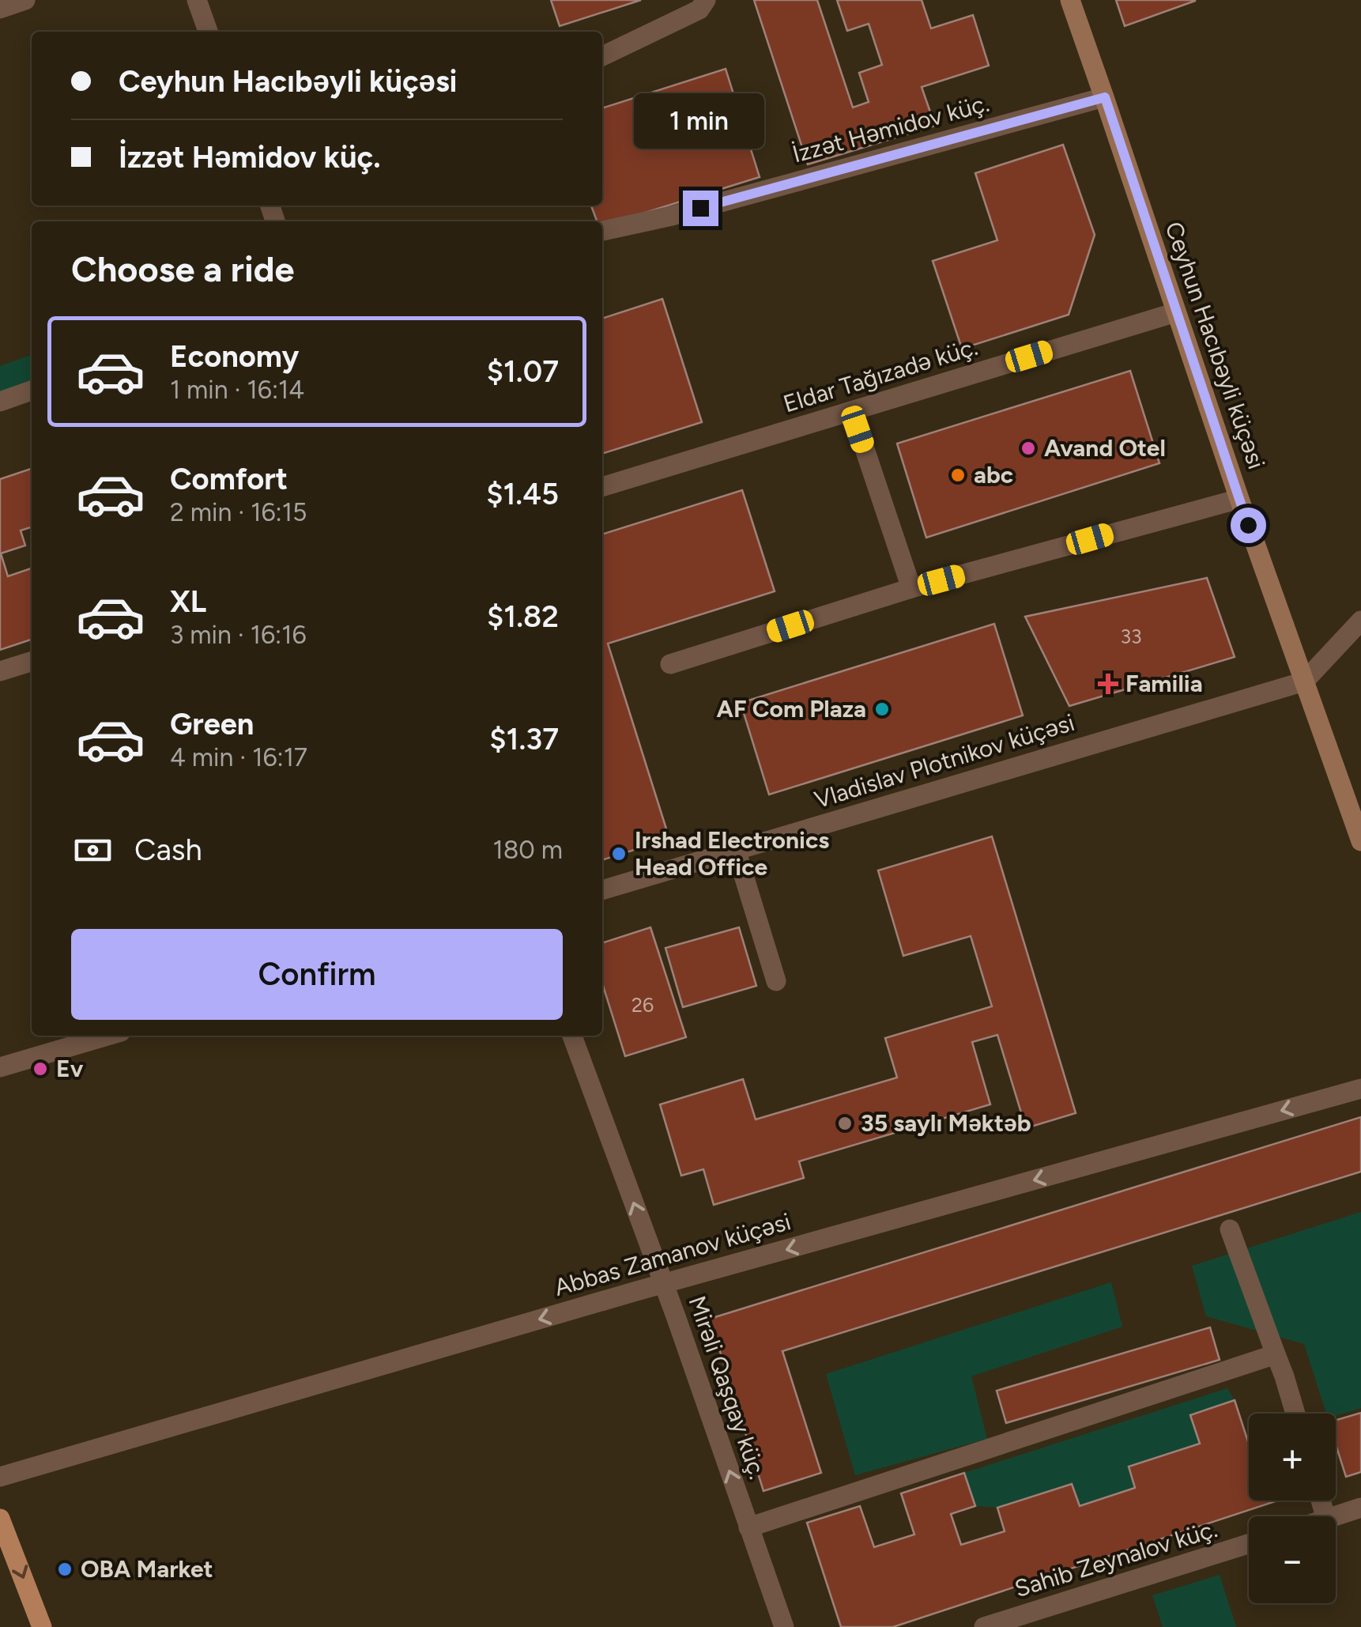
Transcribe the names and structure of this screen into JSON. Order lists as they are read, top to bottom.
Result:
{
  "streets": {
    "main road": ["Ceyhun Hacıbəyli küçəsi"],
    "street": [
      "İzzət Həmidov küç.",
      "Eldar Tağızadə küç.",
      "Vladislav Plotnikov küçəsi",
      "Abbas Zamanov küçəsi",
      "Mirəli Qaşqay küç.",
      "Sahib Zeynalov küç."
    ]
  },
  "crossings": [
    ["İzzət Həmidov küç.", "Ceyhun Hacıbəyli küçəsi"],
    ["Ceyhun Hacıbəyli küçəsi", "Eldar Tağızadə küç."],
    ["Ceyhun Hacıbəyli küçəsi", "Vladislav Plotnikov küçəsi"],
    ["Abbas Zamanov küçəsi", "Mirəli Qaşqay küç."]
  ],
  "one_way": ["Abbas Zamanov küçəsi", "Mirəli Qaşqay küç."],
  "places": {
    "other": [
      "Avand Otel",
      "abc",
      "AF Com Plaza",
      "Irshad Electronics Head Office",
      "Ev",
      "35 saylı Məktəb",
      "OBA Market"
    ],
    "health": ["Familia"]
  },
  "house_numbers": ["33", "26"],
  "page": {
    "banner": ["Ceyhun Hacıbəyli küçəsi", "İzzət Həmidov küç."],
    "bubble": "1 min",
    "heading": "Choose a ride",
    "list": [
      {
        "name": "Economy",
        "note": "1 min · 16:14",
        "value": "$1.07"
      },
      {
        "name": "Comfort",
        "note": "2 min · 16:15",
        "value": "$1.45"
      },
      {
        "name": "XL",
        "note": "3 min · 16:16",
        "value": "$1.82"
      },
      {
        "name": "Green",
        "note": "4 min · 16:17",
        "value": "$1.37"
      }
    ],
    "pay": ["Cash", "180 m"],
    "buttons": "Confirm",
    "map_buttons": ["+", "−"]
  }
}
